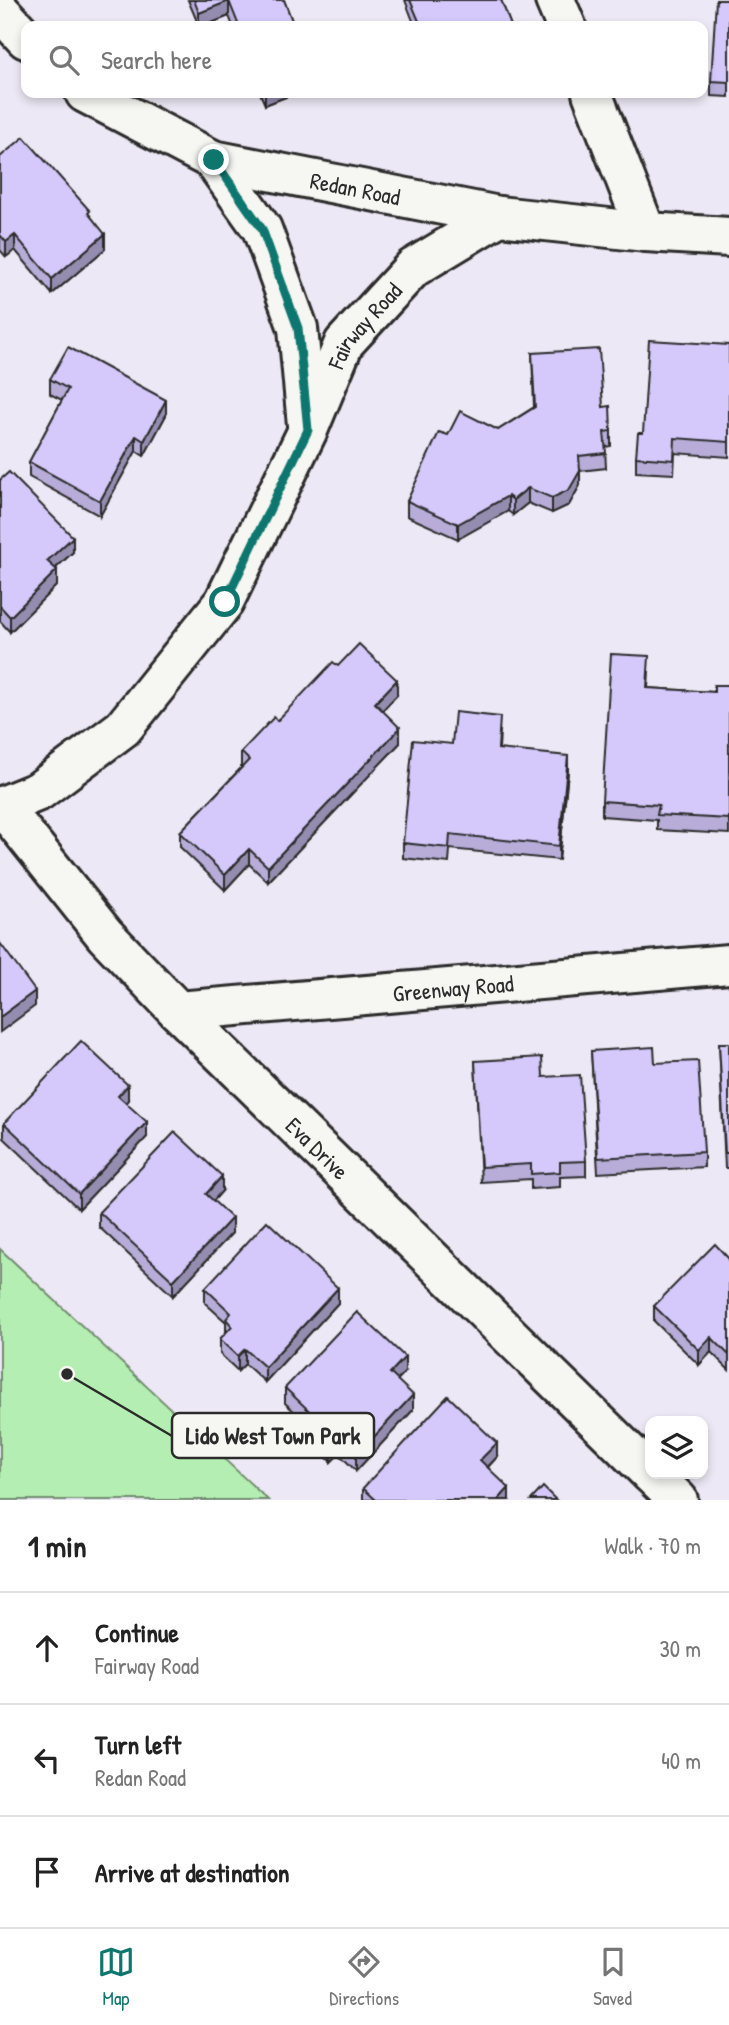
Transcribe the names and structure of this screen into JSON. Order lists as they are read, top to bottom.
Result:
{
  "streets": {
    "street": [
      "Redan Road",
      "Fairway Road",
      "Greenway Road",
      "Eva Drive"
    ]
  },
  "crossings": [
    ["Redan Road", "Fairway Road"],
    ["Fairway Road", "Eva Drive"],
    ["Greenway Road", "Eva Drive"]
  ],
  "places": ["Lido West Town Park"],
  "page": {
    "search": "Search here",
    "heading": ["1 min", "Walk · 70 m"],
    "list": [
      ["Continue", "Fairway Road", "30 m"],
      ["Turn left", "Redan Road", "40 m"],
      "Arrive at destination"
    ],
    "nav": ["Map", "Directions", "Saved"]
  }
}
